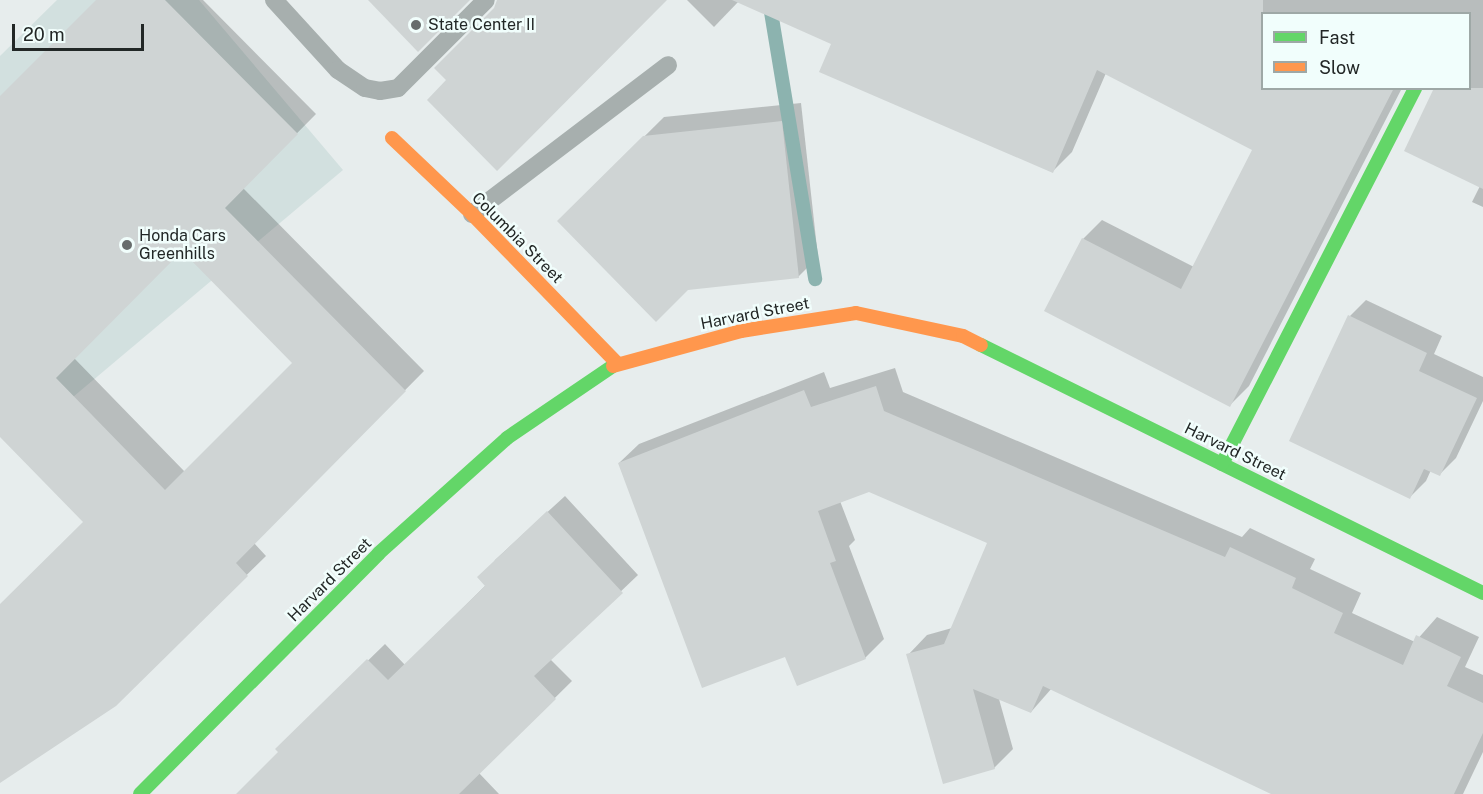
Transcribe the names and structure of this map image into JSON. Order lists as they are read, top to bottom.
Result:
{
  "streets": {
    "street": ["Columbia Street", "Harvard Street"]
  },
  "crossings": [
    ["Columbia Street", "Harvard Street"]
  ],
  "places": ["State Center II", "Honda Cars Greenhills"],
  "legend": ["Fast", "Slow"],
  "scale_bar": "20 m"
}
